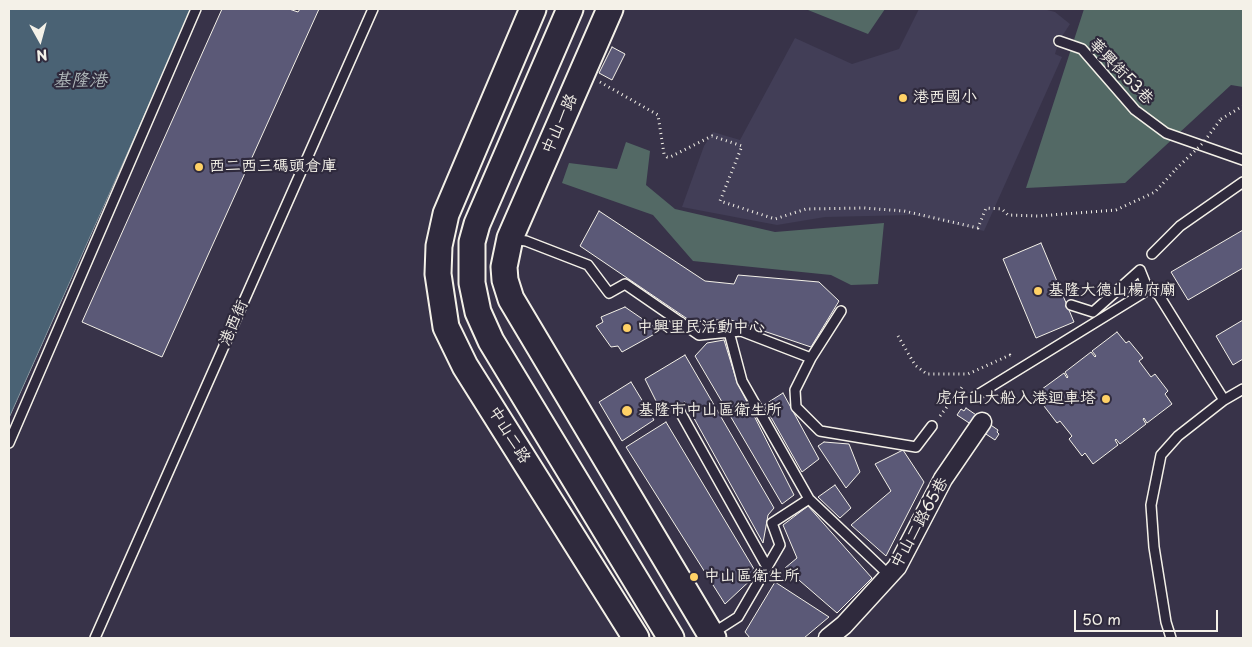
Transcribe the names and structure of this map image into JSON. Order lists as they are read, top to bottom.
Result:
{
  "streets": {
    "street": ["中山一路", "中山二路", "中山二路65巷"],
    "lane": ["華興街53巷", "港西街"]
  },
  "water": ["基隆港"],
  "places": [
    "港西國小",
    "西二西三碼頭倉庫",
    "基隆大德山楊府廟",
    "中興里民活動中心",
    "虎仔山大船入港迴車塔",
    "基隆市中山區衛生所",
    "中山區衛生所"
  ],
  "scale_bar": "50 m",
  "north": "bottom"
}
